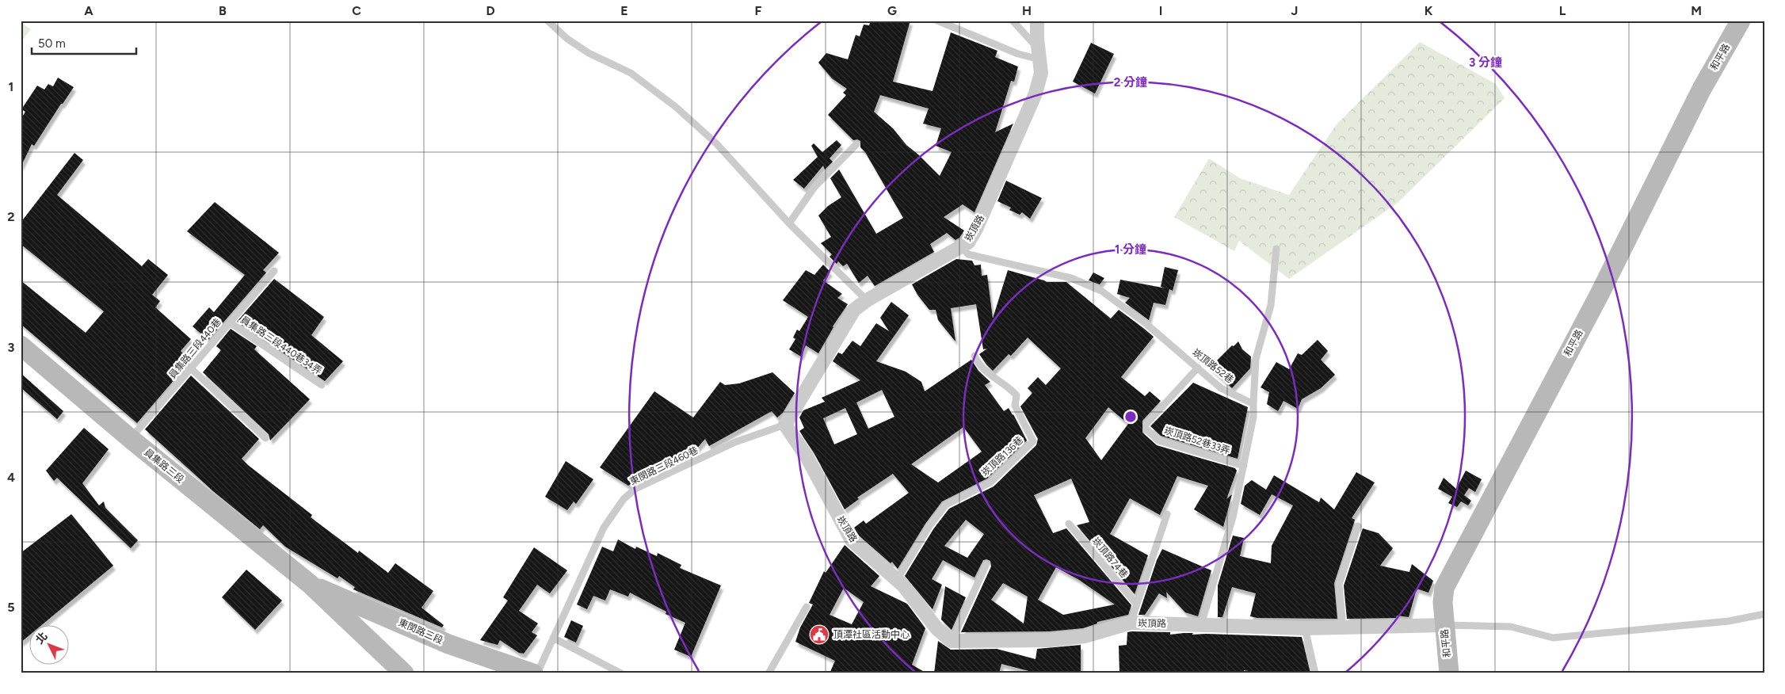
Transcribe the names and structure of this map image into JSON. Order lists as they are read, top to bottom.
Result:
{
  "streets": {
    "street": [
      "和平路",
      "崁頂路",
      "員集路三段",
      "東閔路三段"
    ],
    "lane": [
      "員集路三段440巷34弄",
      "員集路三段440巷",
      "崁頂路52巷",
      "崁頂路52巷33弄",
      "崁頂路136巷",
      "東閔路三段460巷",
      "崁頂路74巷"
    ]
  },
  "crossings": [
    ["和平路", "崁頂路"],
    ["崁頂路", "崁頂路52巷"],
    ["崁頂路", "崁頂路136巷"],
    ["崁頂路", "東閔路三段460巷"],
    ["員集路三段440巷34弄", "員集路三段440巷"],
    ["員集路三段440巷", "員集路三段"],
    ["崁頂路52巷", "崁頂路52巷33弄"],
    ["員集路三段", "東閔路三段"]
  ],
  "places": {
    "public building": ["頂潭社區活動中心"]
  },
  "scale_bar": "50 m",
  "north": "top left",
  "grid": {
    "columns": [
      "A",
      "B",
      "C",
      "D",
      "E",
      "F",
      "G",
      "H",
      "I",
      "J",
      "K",
      "L",
      "M"
    ],
    "rows": [
      "1",
      "2",
      "3",
      "4",
      "5"
    ]
  },
  "rings": ["3 分鐘", "2 分鐘", "1 分鐘"]
}
